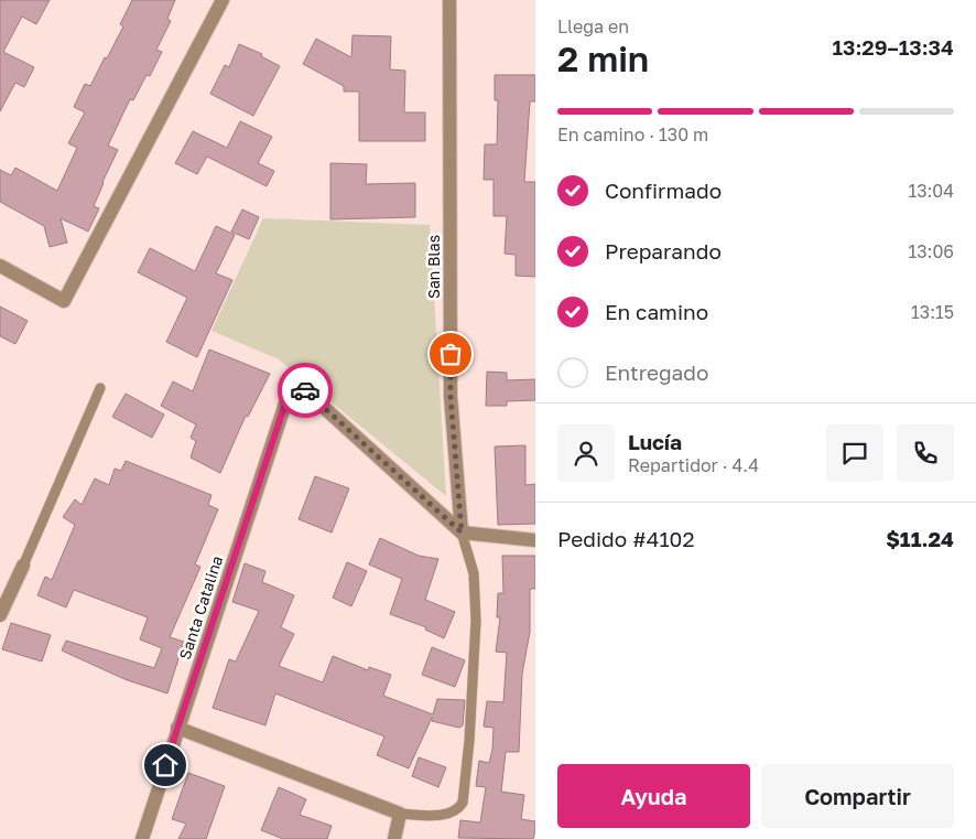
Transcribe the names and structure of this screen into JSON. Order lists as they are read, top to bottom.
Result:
{
  "streets": {
    "street": ["San Blas", "Santa Catalina"]
  },
  "crossings": [
    ["San Blas", "Santa Catalina"]
  ],
  "page": {
    "heading": ["2 min", "Llega en", "13:29–13:34"],
    "panel": [
      "Lucía",
      "Repartidor · 4.4",
      "Pedido #4102",
      "$11.24"
    ],
    "bar": "En camino · 130 m",
    "list": [
      ["Confirmado", "13:04"],
      ["Preparando", "13:06"],
      ["En camino", "13:15"],
      "Entregado"
    ],
    "buttons": ["Ayuda", "Compartir"]
  }
}
